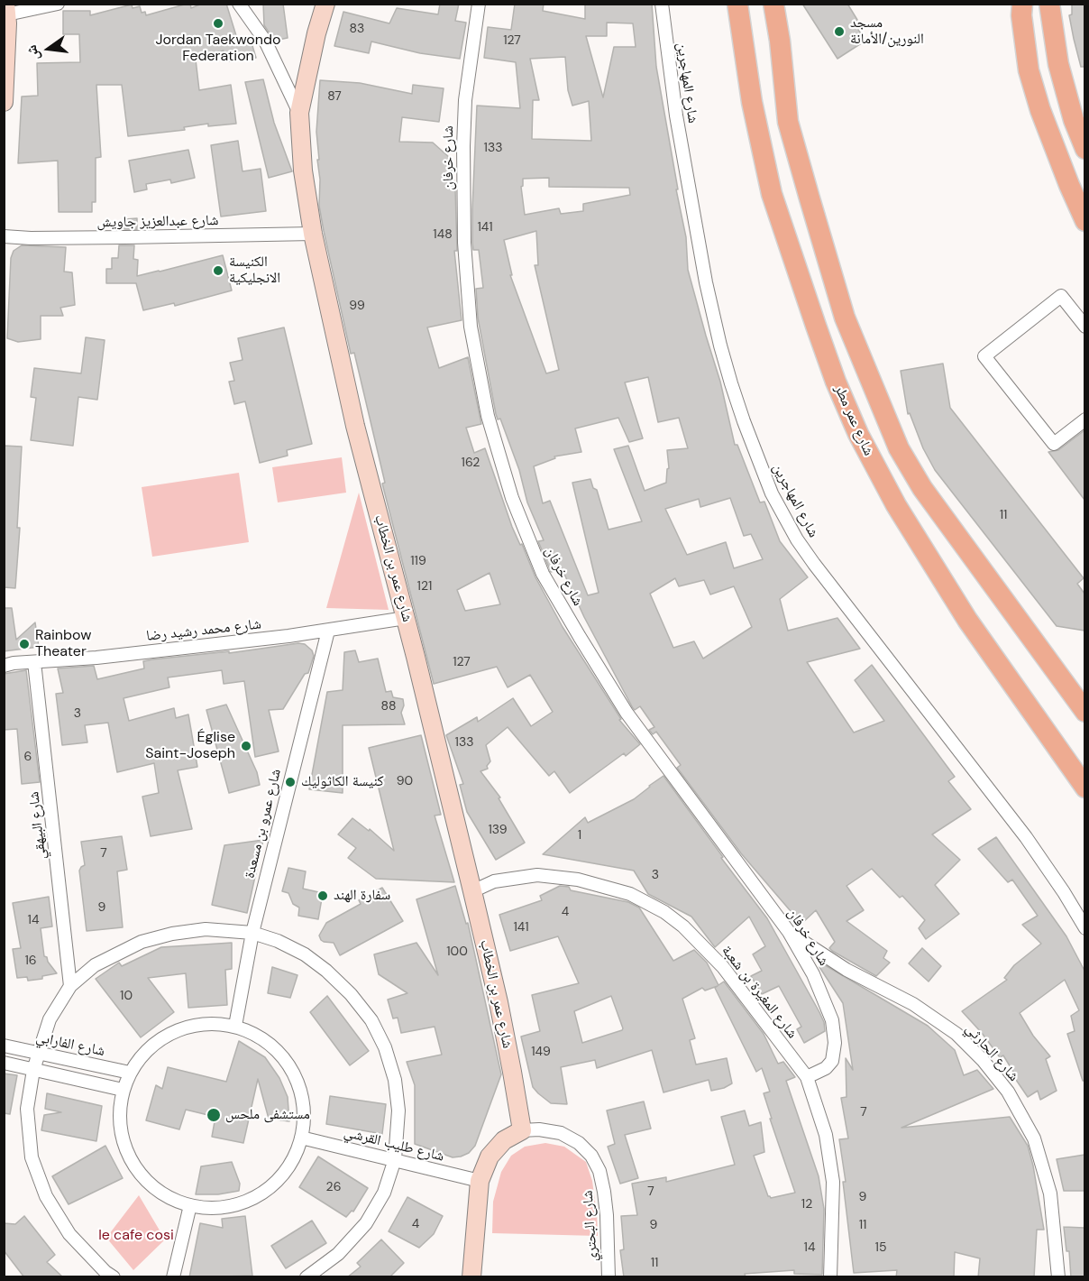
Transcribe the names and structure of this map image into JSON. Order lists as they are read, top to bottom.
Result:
{
  "streets": {
    "main road": ["شارع عمر مطر"],
    "street": [
      "شارع المهاجرين",
      "شارع خرفان",
      "شارع عبدالعزيز جاويش",
      "شارع عمر بن الخطاب",
      "شارع محمد رشيد رضا",
      "شارع عمرو بن مسعدة",
      "شارع البيهقي",
      "شارع المغيرة بن شعبة",
      "شارع الفارابي",
      "شارع الحارثي",
      "شارع طليب القرشي",
      "شارع البحتري"
    ]
  },
  "crossings": [
    ["شارع خرفان", "شارع المغيرة بن شعبة"],
    ["شارع خرفان", "شارع الحارثي"],
    ["شارع عبدالعزيز جاويش", "شارع عمر بن الخطاب"],
    ["شارع عمر بن الخطاب", "شارع محمد رشيد رضا"],
    ["شارع عمر بن الخطاب", "شارع المغيرة بن شعبة"],
    ["شارع عمر بن الخطاب", "شارع البحتري"],
    ["شارع محمد رشيد رضا", "شارع عمرو بن مسعدة"],
    ["شارع محمد رشيد رضا", "شارع البيهقي"],
    ["شارع عمرو بن مسعدة", "شارع الفارابي"],
    ["شارع عمرو بن مسعدة", "شارع طليب القرشي"],
    ["شارع الفارابي", "شارع طليب القرشي"]
  ],
  "parks": ["le cafe cosi"],
  "places": [
    "Jordan Taekwondo Federation",
    "مسجد النورين/الأمانة",
    "الكنيسة الانجليكية",
    "Rainbow Theater",
    "Église Saint-Joseph",
    "كنيسة الكاثوليك",
    "سفارة الهند",
    "مستشفى ملحس"
  ],
  "house_numbers": [
    "83",
    "127",
    "87",
    "133",
    "141",
    "148",
    "99",
    "162",
    "11",
    "119",
    "121",
    "127",
    "88",
    "3",
    "133",
    "6",
    "90",
    "139",
    "1",
    "7",
    "3",
    "9",
    "4",
    "14",
    "141",
    "100",
    "16",
    "10",
    "149",
    "7",
    "26",
    "7",
    "9",
    "12",
    "4",
    "9",
    "11",
    "14",
    "15",
    "11"
  ],
  "north": "left"
}
